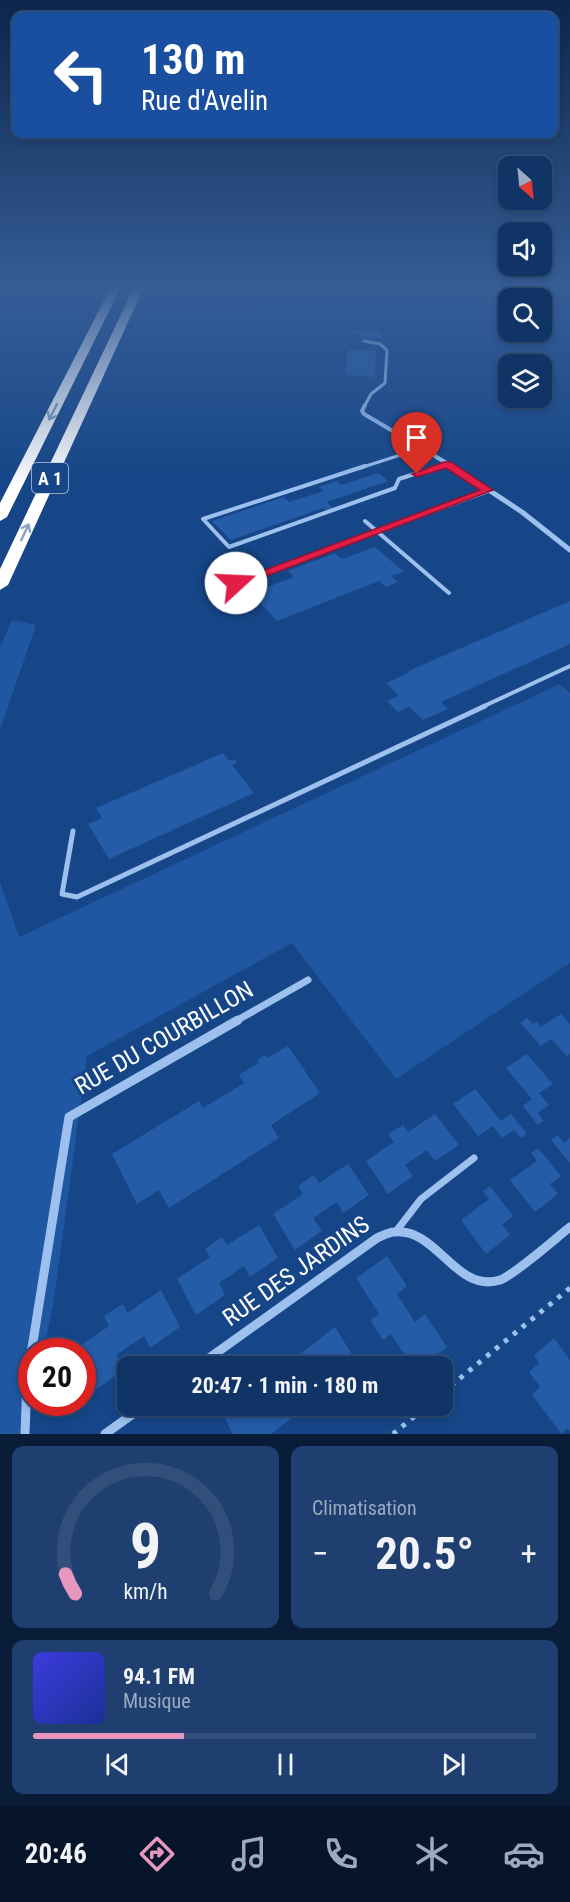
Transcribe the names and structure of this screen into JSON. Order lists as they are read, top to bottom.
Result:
{
  "streets": {
    "highway": ["A 1"],
    "street": ["RUE DU COURBILLON", "RUE DES JARDINS"]
  },
  "north": "bottom right",
  "page": {
    "turn": ["130 m", "Rue d'Avelin"],
    "limit": "20",
    "trip": "20:47 · 1 min · 180 m",
    "tile": "Climatisation",
    "heat": ["−", "20.5°", "+"],
    "song": ["94.1 FM", "Musique"],
    "tabs": "20:46",
    "gauge": ["9", "km/h"]
  }
}
